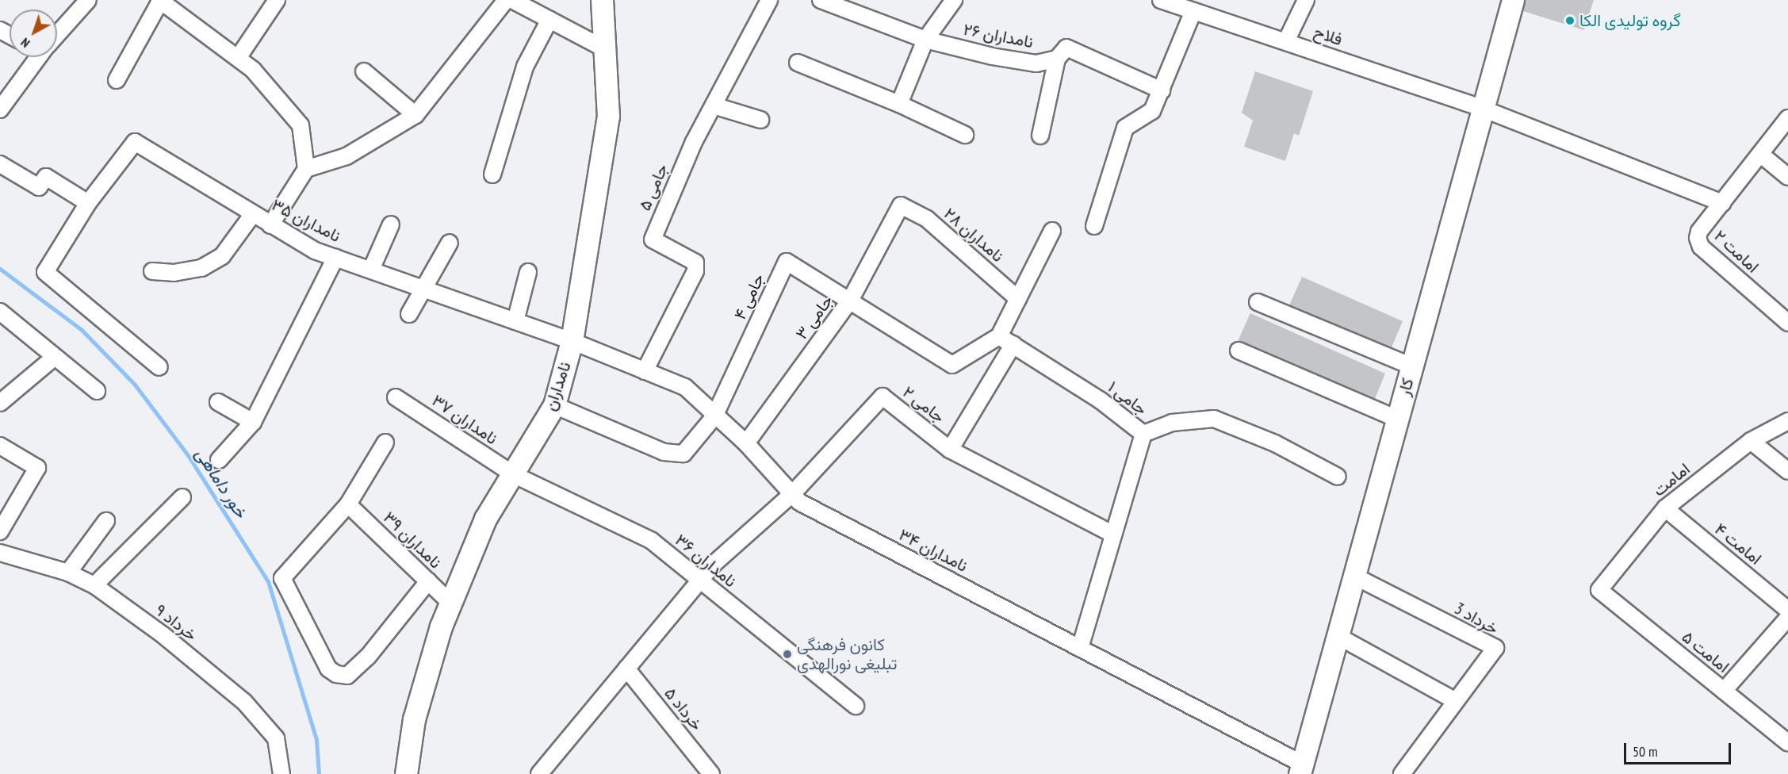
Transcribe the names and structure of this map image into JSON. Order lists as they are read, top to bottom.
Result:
{
  "streets": {
    "street": [
      "نامداران ۲۶",
      "فلاح",
      "جامی ۵",
      "نامداران ۳۵",
      "نامداران ۲۸",
      "امامت ۲",
      "جامی ۴",
      "جامی ۳",
      "نامداران",
      "کار",
      "جامی ۱",
      "جامی ۲",
      "نامداران ۳۷",
      "امامت",
      "نامداران ۳۹",
      "امامت ۴",
      "نامداران ۳۴",
      "نامداران ۳۶",
      "خرداد 3",
      "خرداد ۹",
      "امامت ۵",
      "خرداد ۵"
    ]
  },
  "crossings": [
    ["فلاح", "امامت ۲"],
    ["فلاح", "کار"],
    ["جامی ۵", "نامداران ۳۴"],
    ["نامداران ۳۵", "نامداران"],
    ["نامداران ۳۵", "نامداران ۳۴"],
    ["نامداران ۲۸", "جامی ۳"],
    ["جامی ۴", "جامی ۳"],
    ["جامی ۴", "نامداران ۳۴"],
    ["جامی ۳", "نامداران ۳۴"],
    ["نامداران", "نامداران ۳۷"],
    ["نامداران", "نامداران ۳۹"],
    ["نامداران", "نامداران ۳۴"],
    ["نامداران", "نامداران ۳۶"],
    ["کار", "نامداران ۳۴"],
    ["کار", "خرداد 3"],
    ["جامی ۱", "جامی ۲"],
    ["جامی ۱", "نامداران ۳۴"],
    ["جامی ۲", "نامداران ۳۴"],
    ["نامداران ۳۷", "نامداران ۳۶"],
    ["امامت", "امامت ۴"],
    ["امامت", "امامت ۵"]
  ],
  "water": ["خور داماهی"],
  "places": ["گروه تولیدی الکا", "کانون فرهنگی تبلیغی نورالهدی"],
  "scale_bar": "50 m",
  "north": "bottom left"
}
